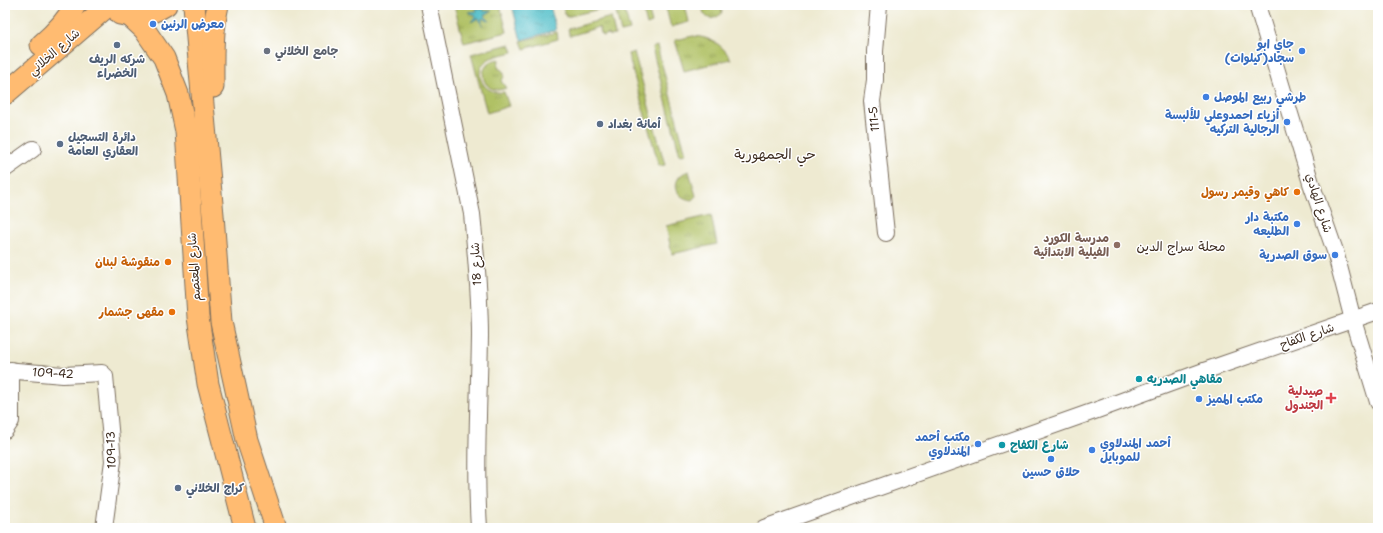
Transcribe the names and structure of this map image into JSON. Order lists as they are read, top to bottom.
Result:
{
  "streets": {
    "main road": ["شارع الخلاني", "شارع المعتصم"],
    "street": [
      "111-5",
      "شارع الهادي",
      "شارع 18",
      "شارع الكفاح",
      "109-42",
      "109-13"
    ]
  },
  "crossings": [
    ["شارع الهادي", "شارع الكفاح"],
    ["109-42", "109-13"]
  ],
  "districts": ["حي الجمهورية", "محلة سراج الدين"],
  "places": {
    "other": [
      "معرض الرنين",
      "شركه الريف الخضراء",
      "جامع الخلاني",
      "جاي ابو سجاد(كيلوات)",
      "طرشي ربيع الموصل",
      "أزياء احمدوعلي للألبسة الرجالية التركيه",
      "أمانة بغداد",
      "دائرة التسجيل العقاري العامة",
      "كاهي وقيمر رسول",
      "مكتبة دار الطليعه",
      "مدرسة الكورد الفيلية الابتدائية",
      "سوق الصدرية",
      "منقوشة لبنان",
      "مقهى جشمار",
      "مقاهي الصدريه",
      "مكتب المميز",
      "مكتب أحمد المندلاوي",
      "شارع الكفاح",
      "أحمد المندلاوي للموبايل",
      "حلاق حسين",
      "كراج الخلاني"
    ],
    "health": ["صيدلية الجندول"]
  }
}
